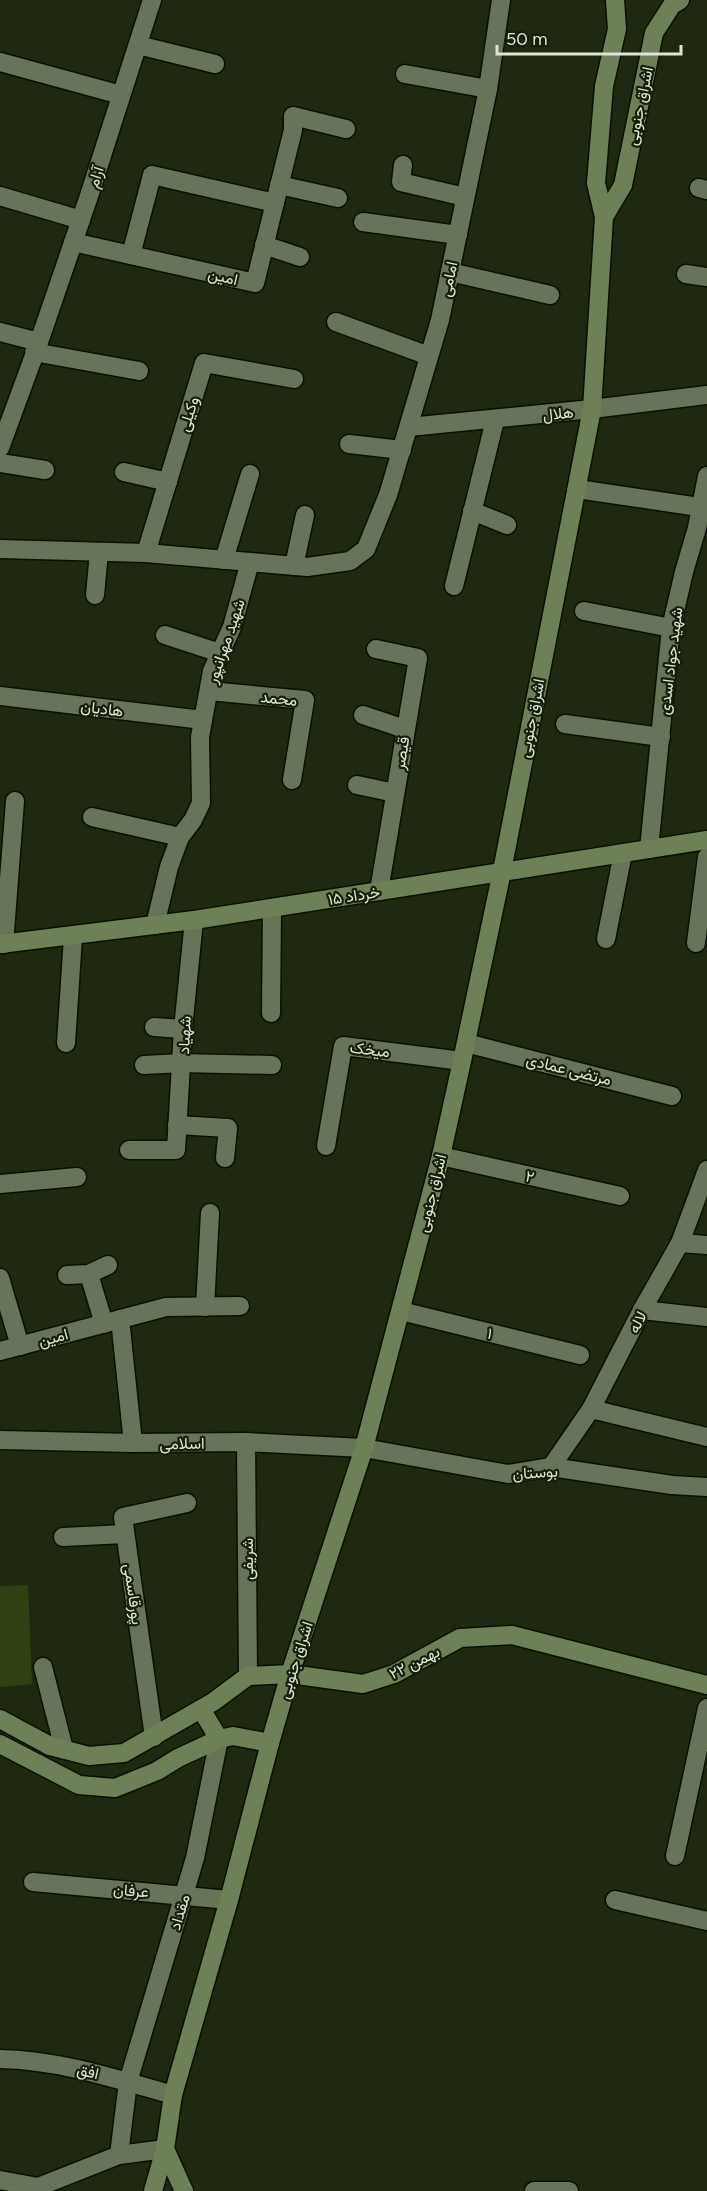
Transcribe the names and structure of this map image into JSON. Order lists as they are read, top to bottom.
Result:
{
  "streets": {
    "main road": ["اشراق جنوبی", "۱۵ خرداد", "۲۲ بهمن"],
    "street": [
      "آرام",
      "امین",
      "امامی",
      "هلال",
      "وکیلی",
      "شهید مهرانپور",
      "شهید جواد اسدی",
      "محمد",
      "هادیان",
      "قیصر",
      "شهیاد",
      "میخک",
      "مرتضی عمادی",
      "۲",
      "لاله",
      "۱",
      "اسلامی",
      "بوستان",
      "شریفی",
      "پورقاسمی",
      "عرفان",
      "مقداد",
      "افق"
    ]
  },
  "crossings": [
    ["اشراق جنوبی", "هلال"],
    ["اشراق جنوبی", "۱۵ خرداد"],
    ["اشراق جنوبی", "میخک"],
    ["اشراق جنوبی", "مرتضی عمادی"],
    ["اشراق جنوبی", "۲"],
    ["اشراق جنوبی", "۱"],
    ["اشراق جنوبی", "اسلامی"],
    ["اشراق جنوبی", "بوستان"],
    ["اشراق جنوبی", "۲۲ بهمن"],
    ["اشراق جنوبی", "عرفان"],
    ["اشراق جنوبی", "افق"],
    ["آرام", "امین"],
    ["امامی", "هلال"],
    ["شهید مهرانپور", "محمد"],
    ["شهید مهرانپور", "هادیان"],
    ["شهید مهرانپور", "۱۵ خرداد"],
    ["شهید جواد اسدی", "۱۵ خرداد"],
    ["قیصر", "۱۵ خرداد"],
    ["۱۵ خرداد", "شهیاد"],
    ["میخک", "مرتضی عمادی"],
    ["لاله", "بوستان"],
    ["اسلامی", "بوستان"],
    ["اسلامی", "شریفی"],
    ["شریفی", "۲۲ بهمن"],
    ["عرفان", "مقداد"],
    ["مقداد", "افق"]
  ],
  "scale_bar": "50 m"
}
